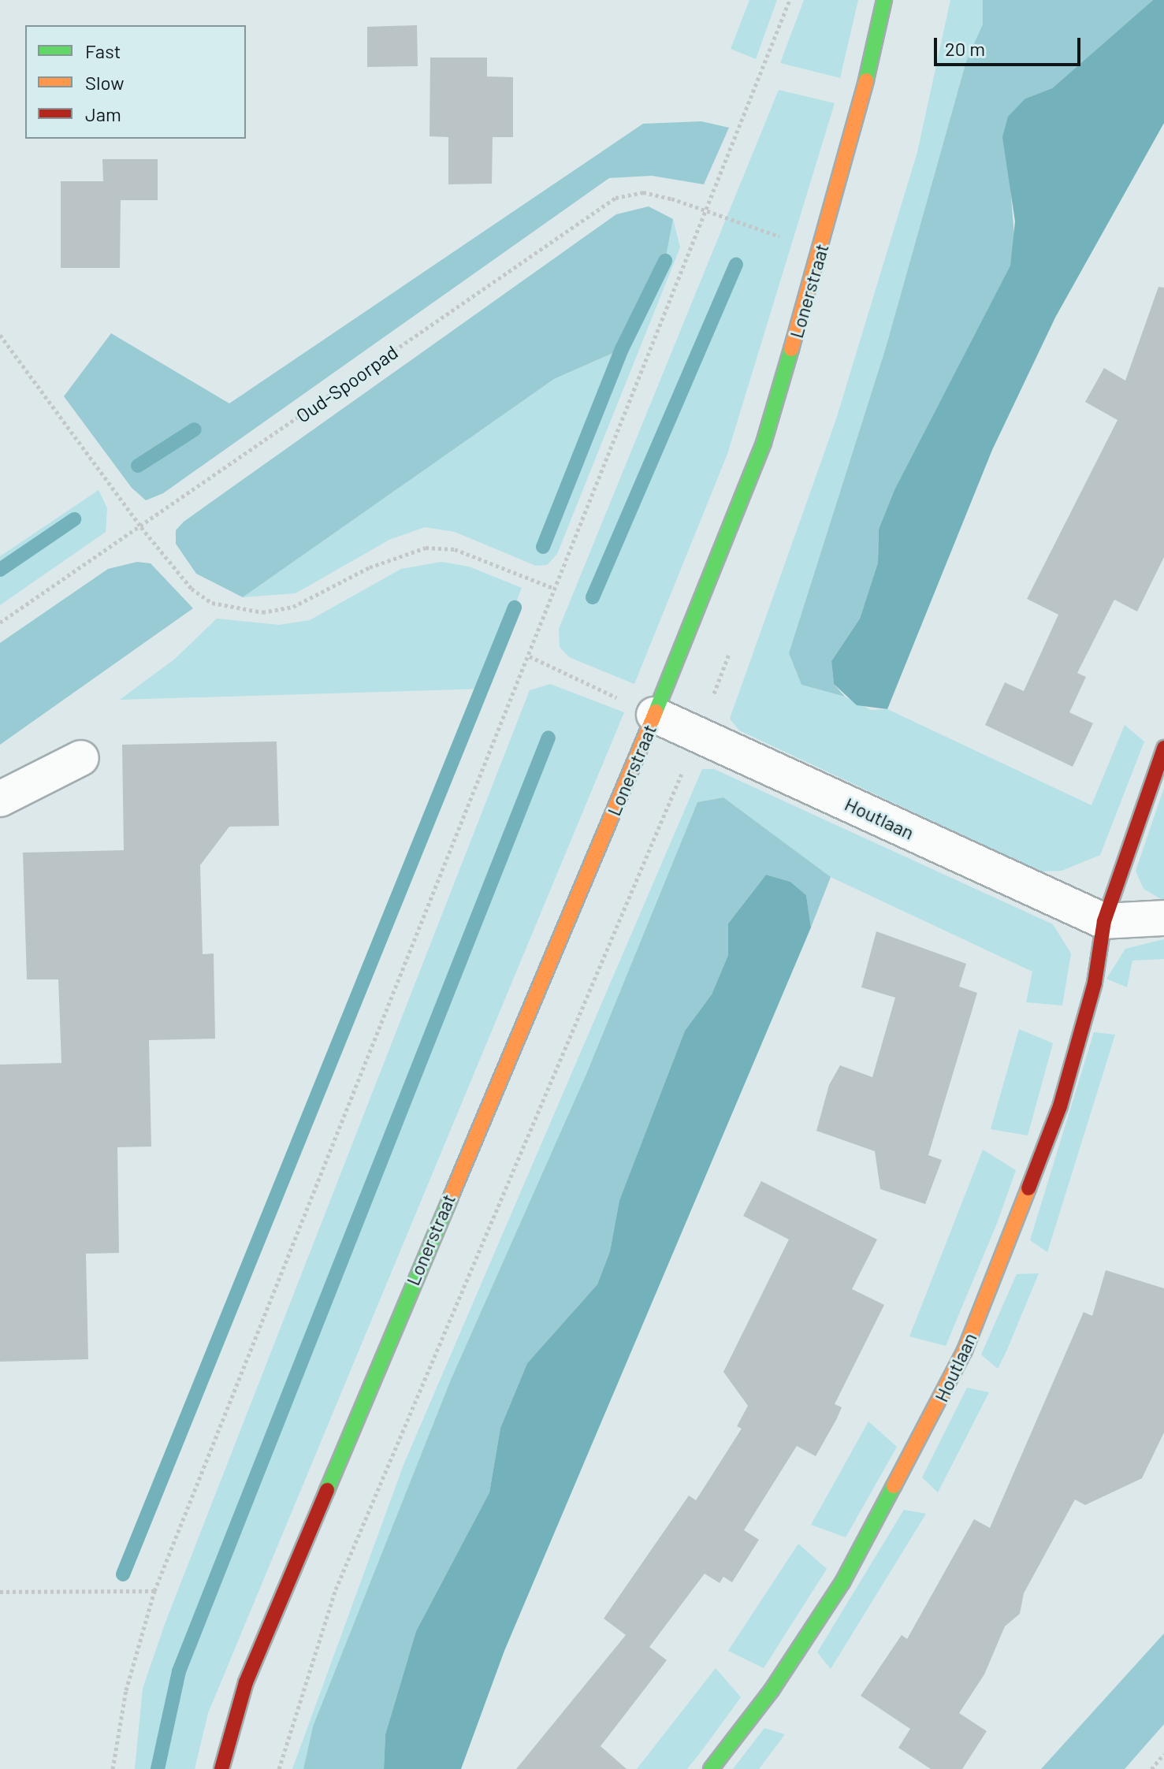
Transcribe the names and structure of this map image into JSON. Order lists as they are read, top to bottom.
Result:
{
  "streets": {
    "street": ["Lonerstraat", "Houtlaan"],
    "path": ["Oud-Spoorpad"]
  },
  "crossings": [
    ["Lonerstraat", "Oud-Spoorpad"],
    ["Lonerstraat", "Houtlaan"]
  ],
  "legend": ["Fast", "Slow", "Jam"],
  "scale_bar": "20 m"
}
